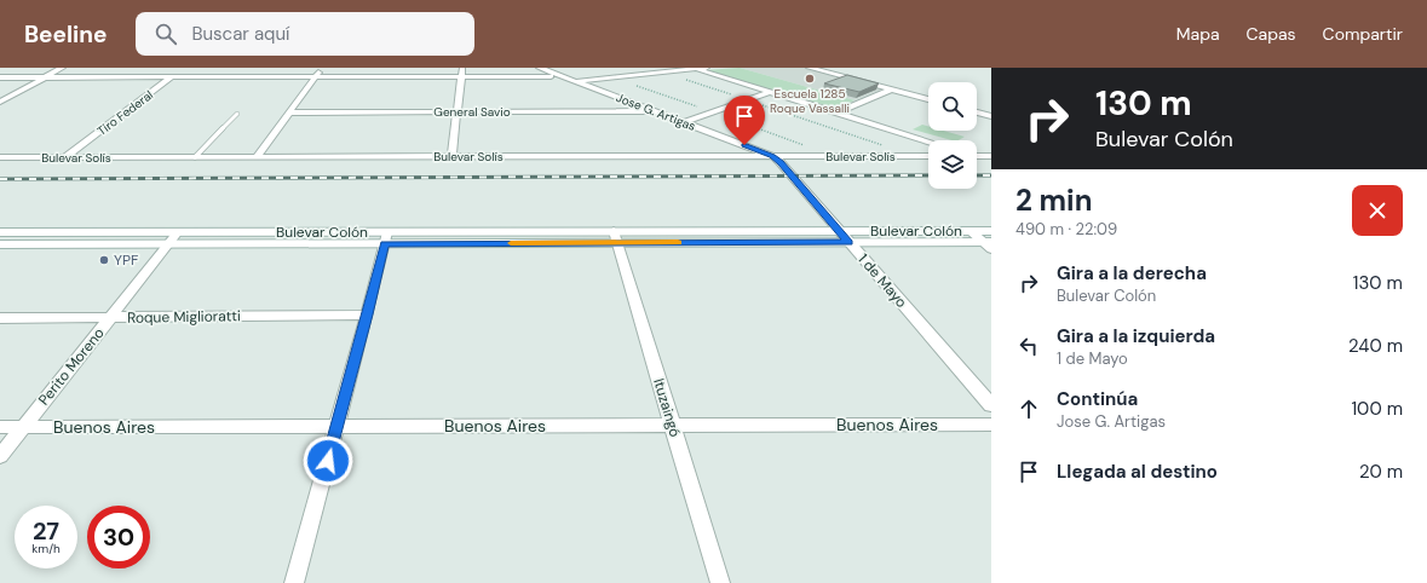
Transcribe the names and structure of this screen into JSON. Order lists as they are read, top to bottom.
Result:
{
  "streets": {
    "main road": ["Bulevar Colón"],
    "street": [
      "General Savio",
      "Jose G. Artigas",
      "Tiro Federal",
      "Bulevar Solís",
      "1 de Mayo",
      "Roque Miglioratti",
      "Perito Moreno",
      "Ituzaingó",
      "Buenos Aires"
    ]
  },
  "crossings": [
    ["General Savio", "Jose G. Artigas"],
    ["Jose G. Artigas", "Bulevar Solís"],
    ["Jose G. Artigas", "1 de Mayo"],
    ["Tiro Federal", "Bulevar Solís"],
    ["Bulevar Solís", "1 de Mayo"],
    ["Bulevar Colón", "1 de Mayo"],
    ["Bulevar Colón", "Perito Moreno"],
    ["Bulevar Colón", "Ituzaingó"],
    ["Roque Miglioratti", "Perito Moreno"],
    ["Perito Moreno", "Buenos Aires"],
    ["Ituzaingó", "Buenos Aires"]
  ],
  "places": ["Escuela 1285 Roque Vassalli", "YPF"],
  "page": {
    "header": "Beeline",
    "search": "Buscar aquí",
    "nav": ["Mapa", "Capas", "Compartir"],
    "turn": ["130 m", "Bulevar Colón"],
    "heading": ["2 min", "490 m · 22:09"],
    "list": [
      {
        "name": "Gira a la derecha",
        "note": "Bulevar Colón",
        "value": "130 m"
      },
      {
        "name": "Gira a la izquierda",
        "note": "1 de Mayo",
        "value": "240 m"
      },
      {
        "name": "Continúa",
        "note": "Jose G. Artigas",
        "value": "100 m"
      },
      {
        "name": "Llegada al destino",
        "value": "20 m"
      }
    ],
    "speed": "27 km/h",
    "limit": "30"
  }
}
